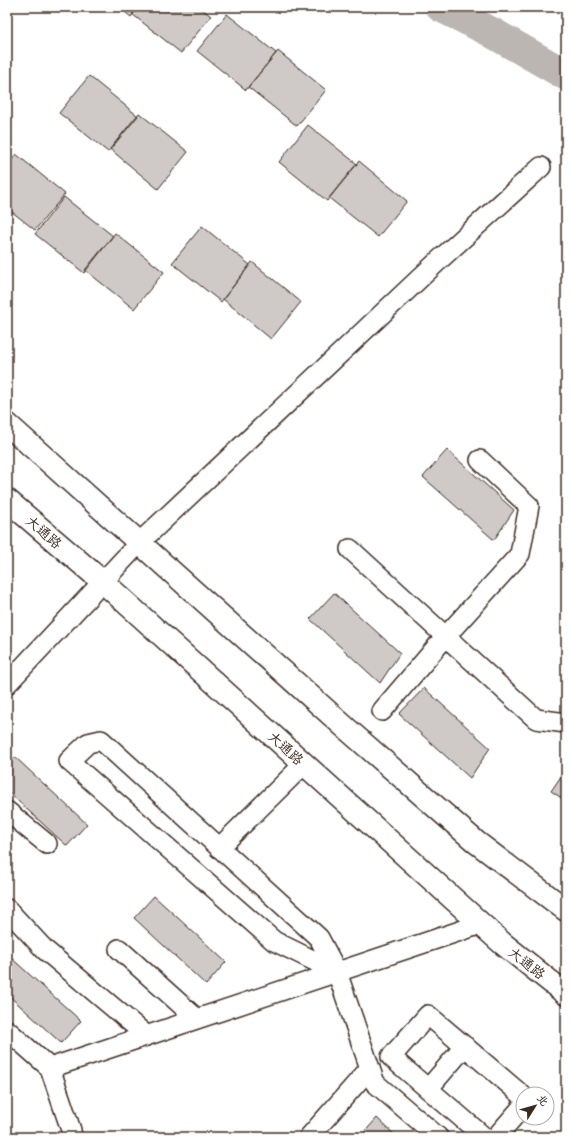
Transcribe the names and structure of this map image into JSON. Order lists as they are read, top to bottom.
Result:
{
  "streets": {
    "street": ["大通路"]
  },
  "north": "top right"
}
